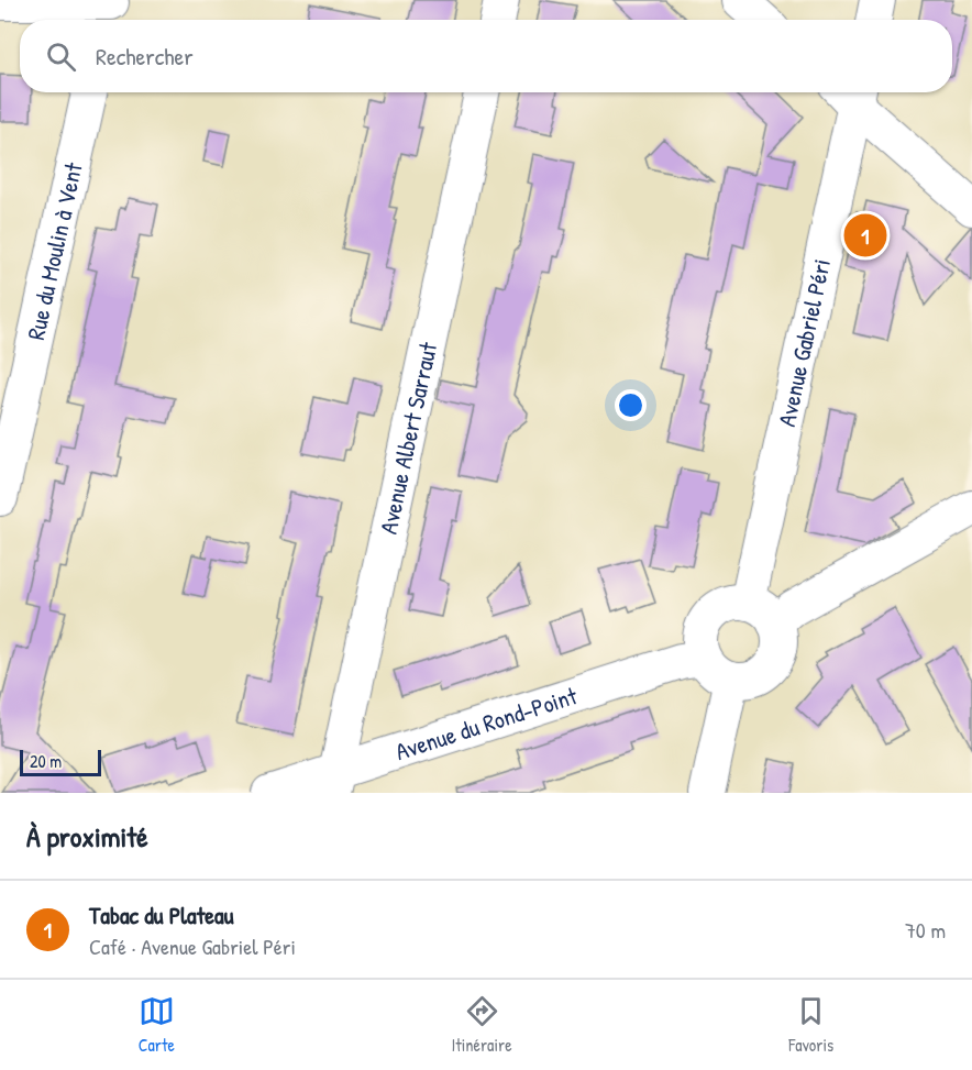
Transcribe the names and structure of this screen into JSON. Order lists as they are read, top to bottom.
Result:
{
  "streets": {
    "street": [
      "Rue du Moulin à Vent",
      "Avenue Gabriel Péri",
      "Avenue Albert Sarraut",
      "Avenue du Rond-Point"
    ]
  },
  "crossings": [
    ["Avenue Gabriel Péri", "Avenue du Rond-Point"],
    ["Avenue Albert Sarraut", "Avenue du Rond-Point"]
  ],
  "scale_bar": "20 m",
  "page": {
    "search": "Rechercher",
    "pins": "1",
    "scale": "20 m",
    "heading": "À proximité",
    "list": [
      {
        "mark": "1",
        "name": "Tabac du Plateau",
        "note": "Café · Avenue Gabriel Péri",
        "value": "70 m"
      }
    ],
    "nav": ["Carte", "Itinéraire", "Favoris"]
  }
}
